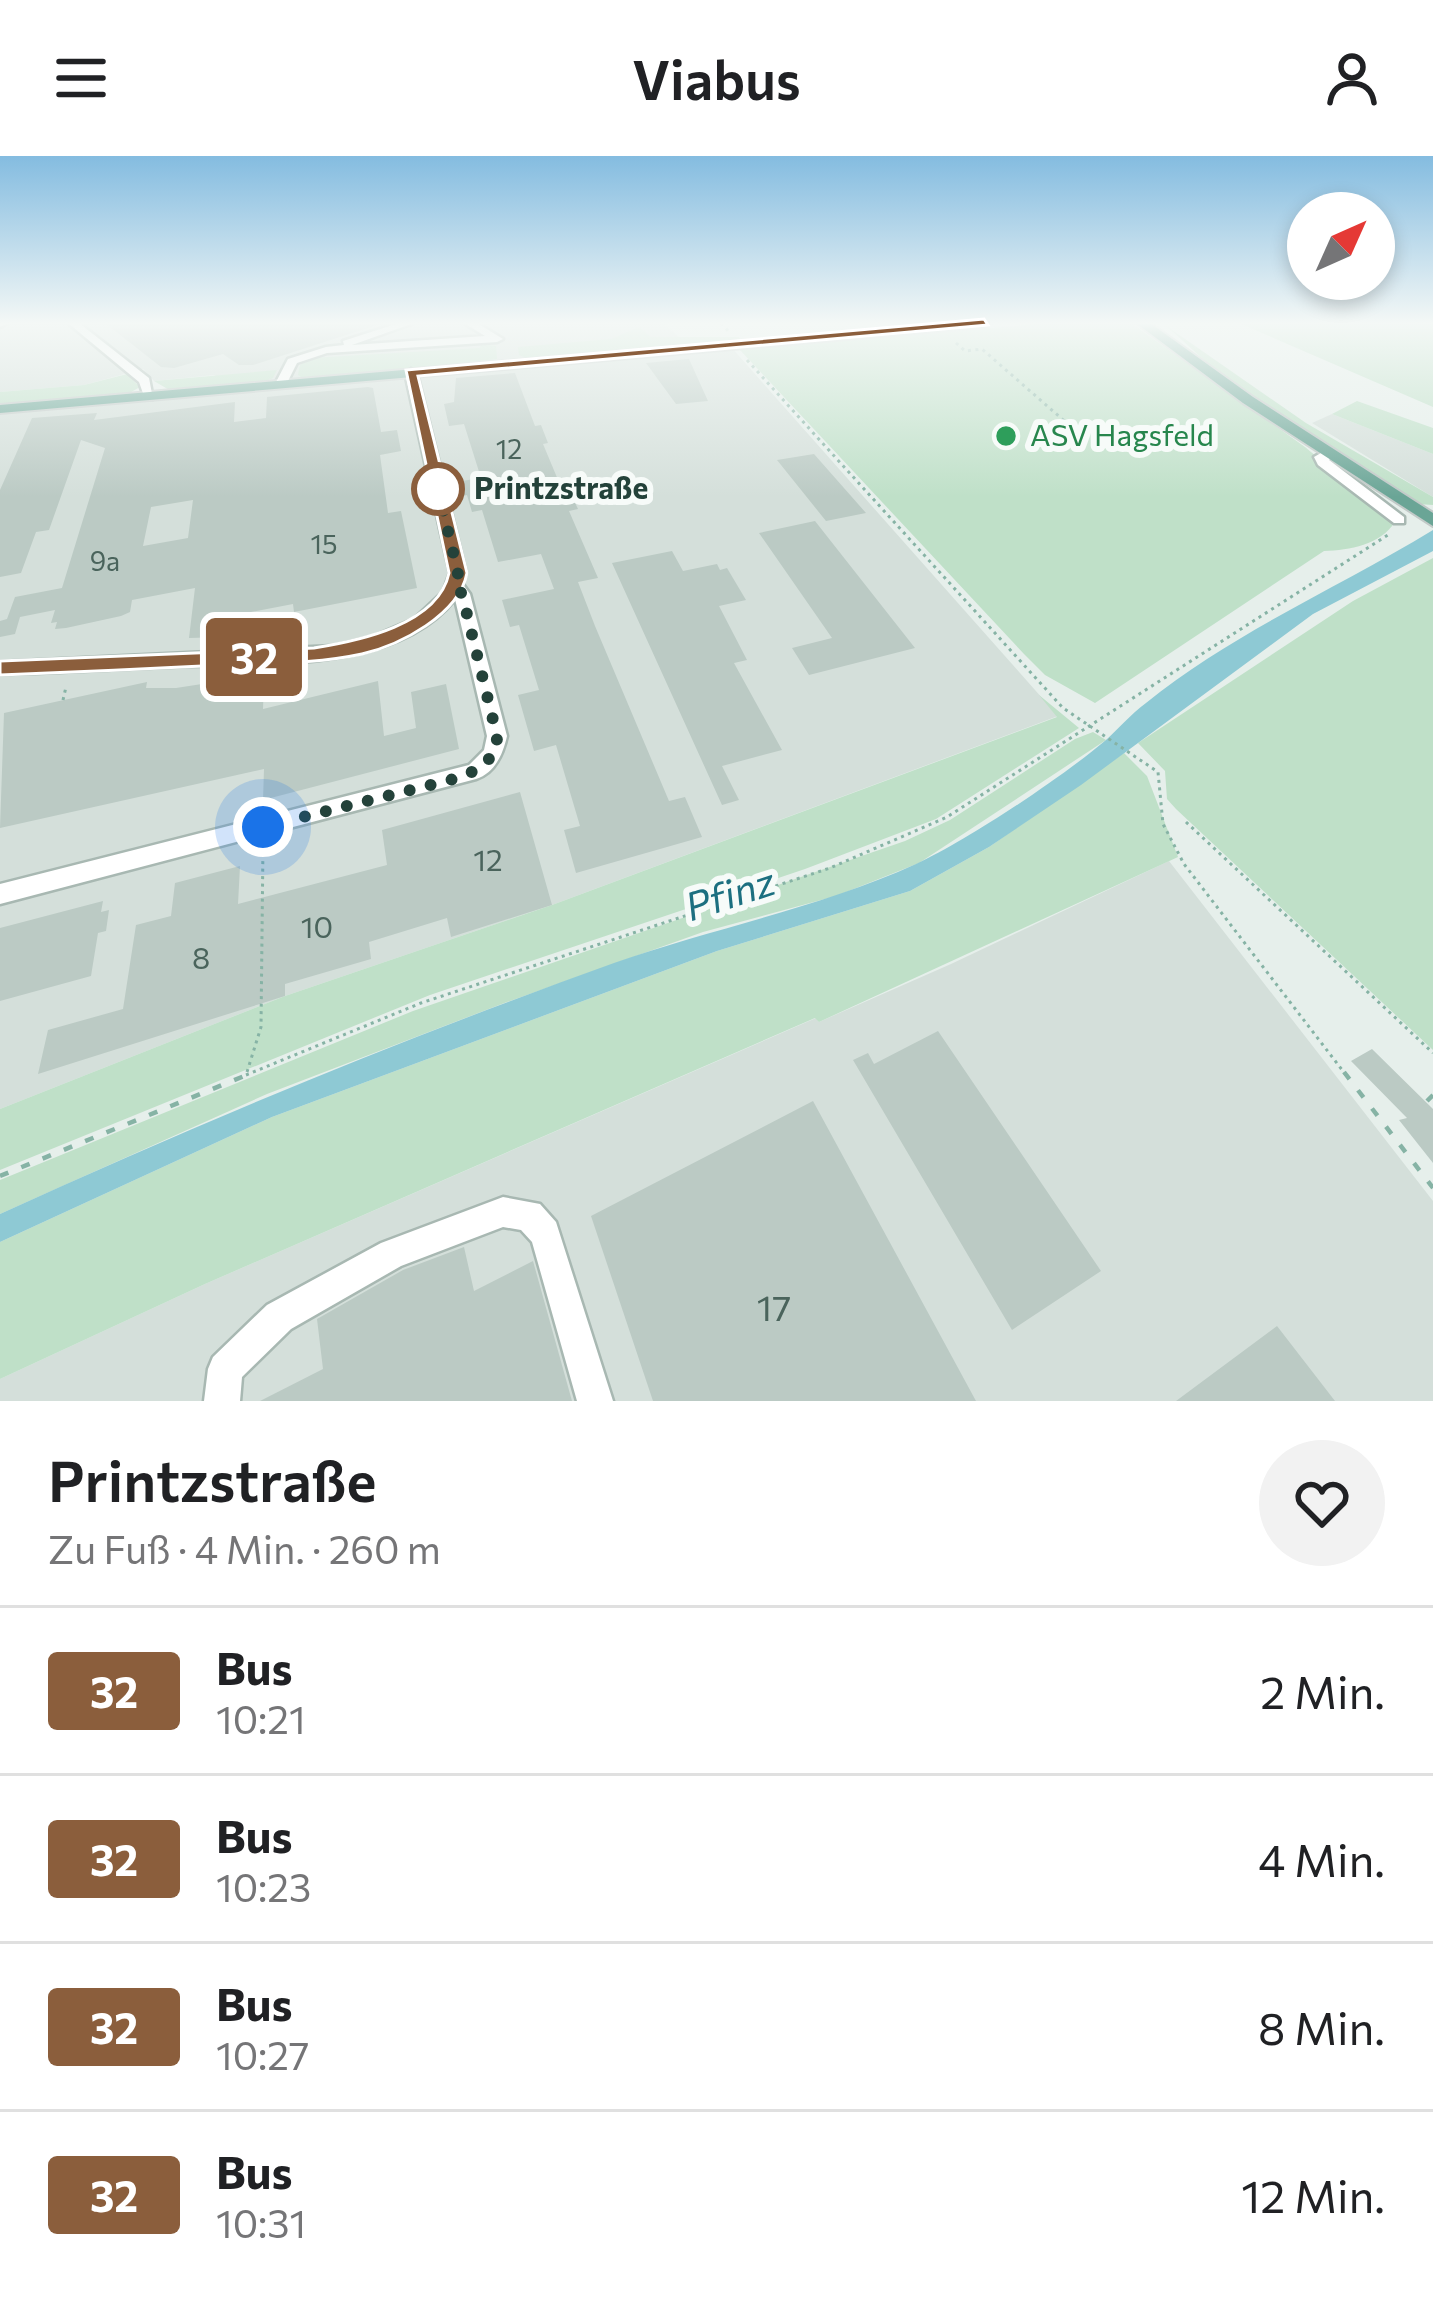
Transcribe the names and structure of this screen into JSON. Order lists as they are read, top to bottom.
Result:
{
  "water": ["Pfinz"],
  "places": ["ASV Hagsfeld", "Printzstraße"],
  "lines": ["bus line 32"],
  "house_numbers": [
    "12",
    "15",
    "9a",
    "12",
    "10",
    "8",
    "17"
  ],
  "north": "top right",
  "page": {
    "header": "Viabus",
    "on_map": "32",
    "heading": ["Printzstraße", "Zu Fuß · 4 Min. · 260 m"],
    "list": [
      {
        "mark": "32",
        "name": "Bus",
        "note": "10:21",
        "value": "2 Min."
      },
      {
        "mark": "32",
        "name": "Bus",
        "note": "10:23",
        "value": "4 Min."
      },
      {
        "mark": "32",
        "name": "Bus",
        "note": "10:27",
        "value": "8 Min."
      },
      {
        "mark": "32",
        "name": "Bus",
        "note": "10:31",
        "value": "12 Min."
      }
    ]
  }
}
